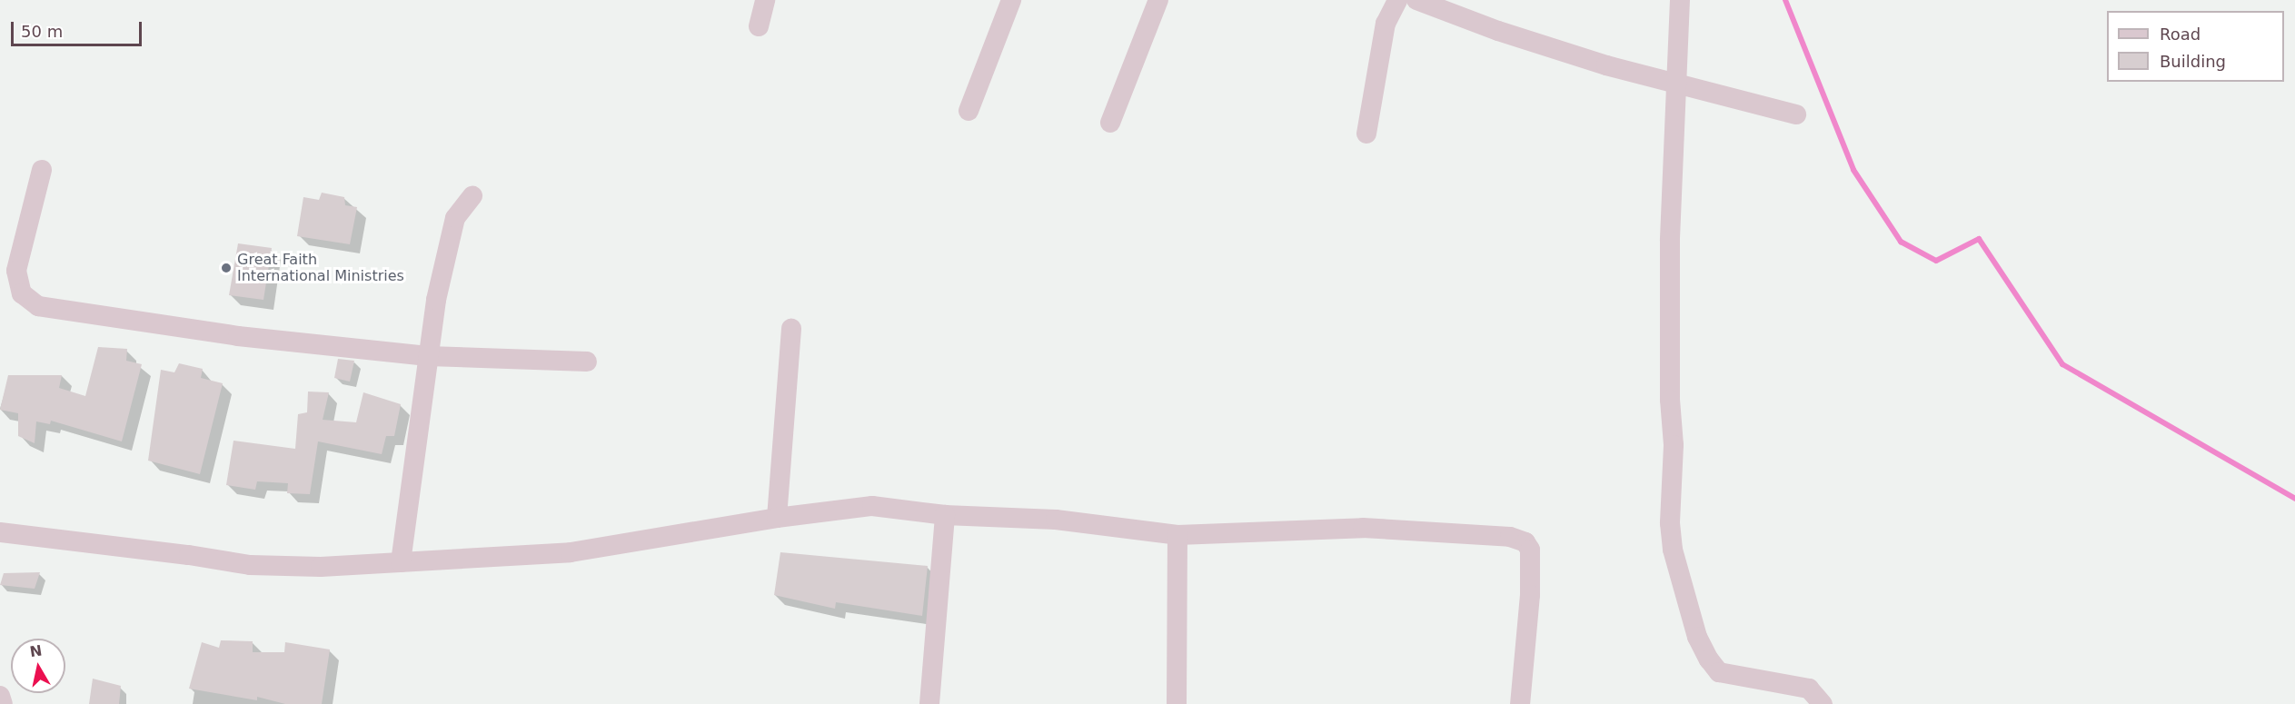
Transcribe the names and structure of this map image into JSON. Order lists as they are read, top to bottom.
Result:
{
  "places": ["Great Faith International Ministries"],
  "legend": ["Road", "Building"],
  "scale_bar": "50 m",
  "north": "top"
}
